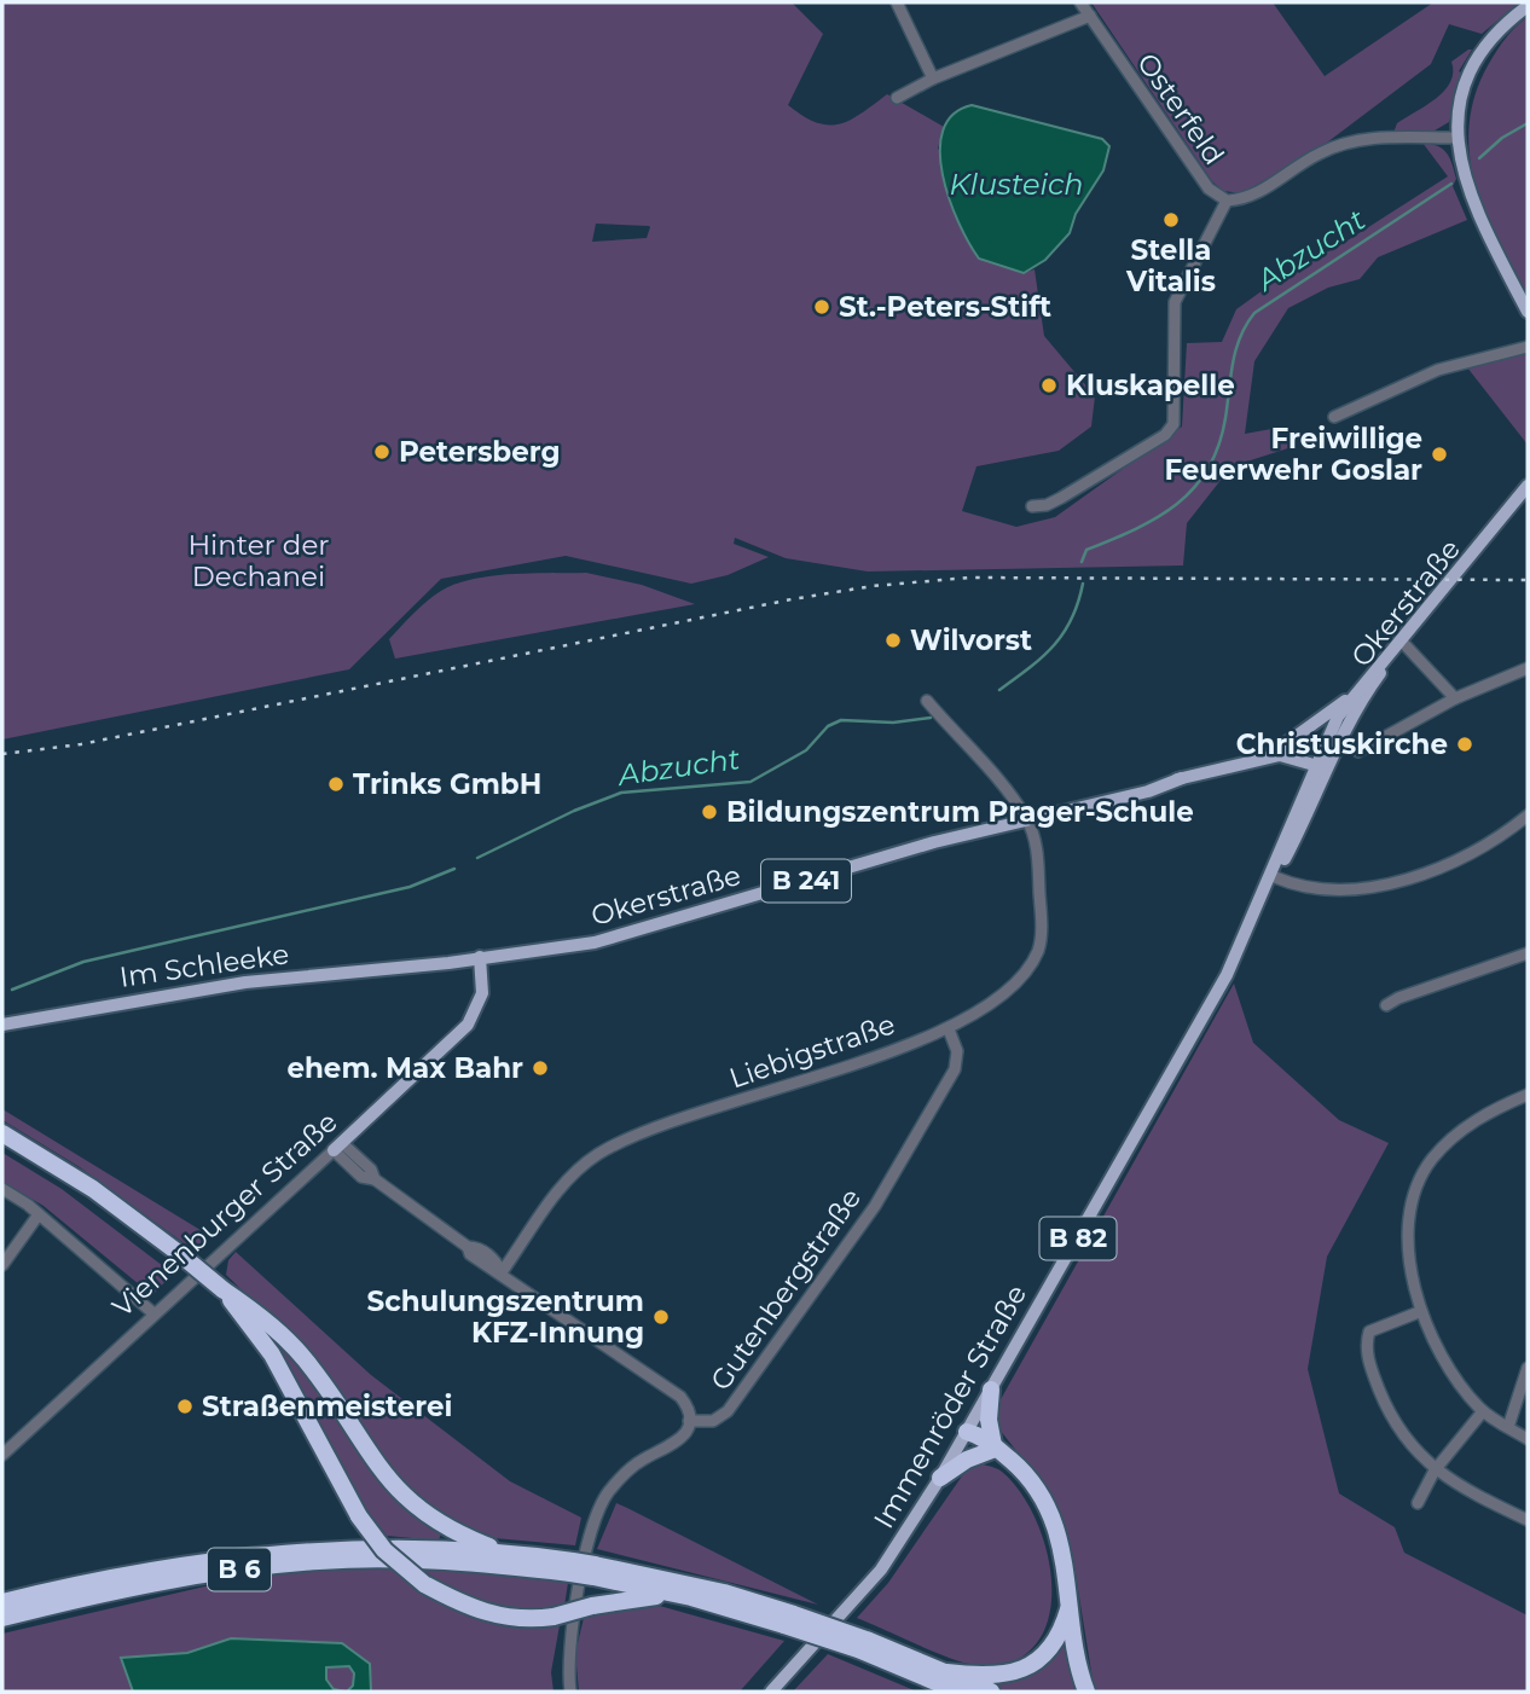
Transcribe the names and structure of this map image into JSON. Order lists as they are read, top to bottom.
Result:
{
  "streets": {
    "highway": ["B 6"],
    "main road": [
      "Okerstraße",
      "B 241",
      "Im Schleeke",
      "Vienenburger Straße",
      "B 82",
      "Immenröder Straße"
    ],
    "street": ["Osterfeld", "Liebigstraße", "Gutenbergstraße"]
  },
  "crossings": [
    ["Okerstraße", "Im Schleeke"],
    ["Okerstraße", "Liebigstraße"],
    ["Okerstraße", "Vienenburger Straße"],
    ["Okerstraße", "B 82"],
    ["Okerstraße", "Immenröder Straße"],
    ["Im Schleeke", "Vienenburger Straße"],
    ["Liebigstraße", "Gutenbergstraße"],
    ["Vienenburger Straße", "Gutenbergstraße"],
    ["B 82", "Immenröder Straße"]
  ],
  "water": ["Klusteich", "Abzucht"],
  "parks": ["Hinter der Dechanei"],
  "places": [
    "Stella Vitalis",
    "St.-Peters-Stift",
    "Kluskapelle",
    "Petersberg",
    "Freiwillige Feuerwehr Goslar",
    "Wilvorst",
    "Christuskirche",
    "Trinks GmbH",
    "Bildungszentrum Prager-Schule",
    "ehem. Max Bahr",
    "Schulungszentrum KFZ-Innung",
    "Straßenmeisterei"
  ]
}
